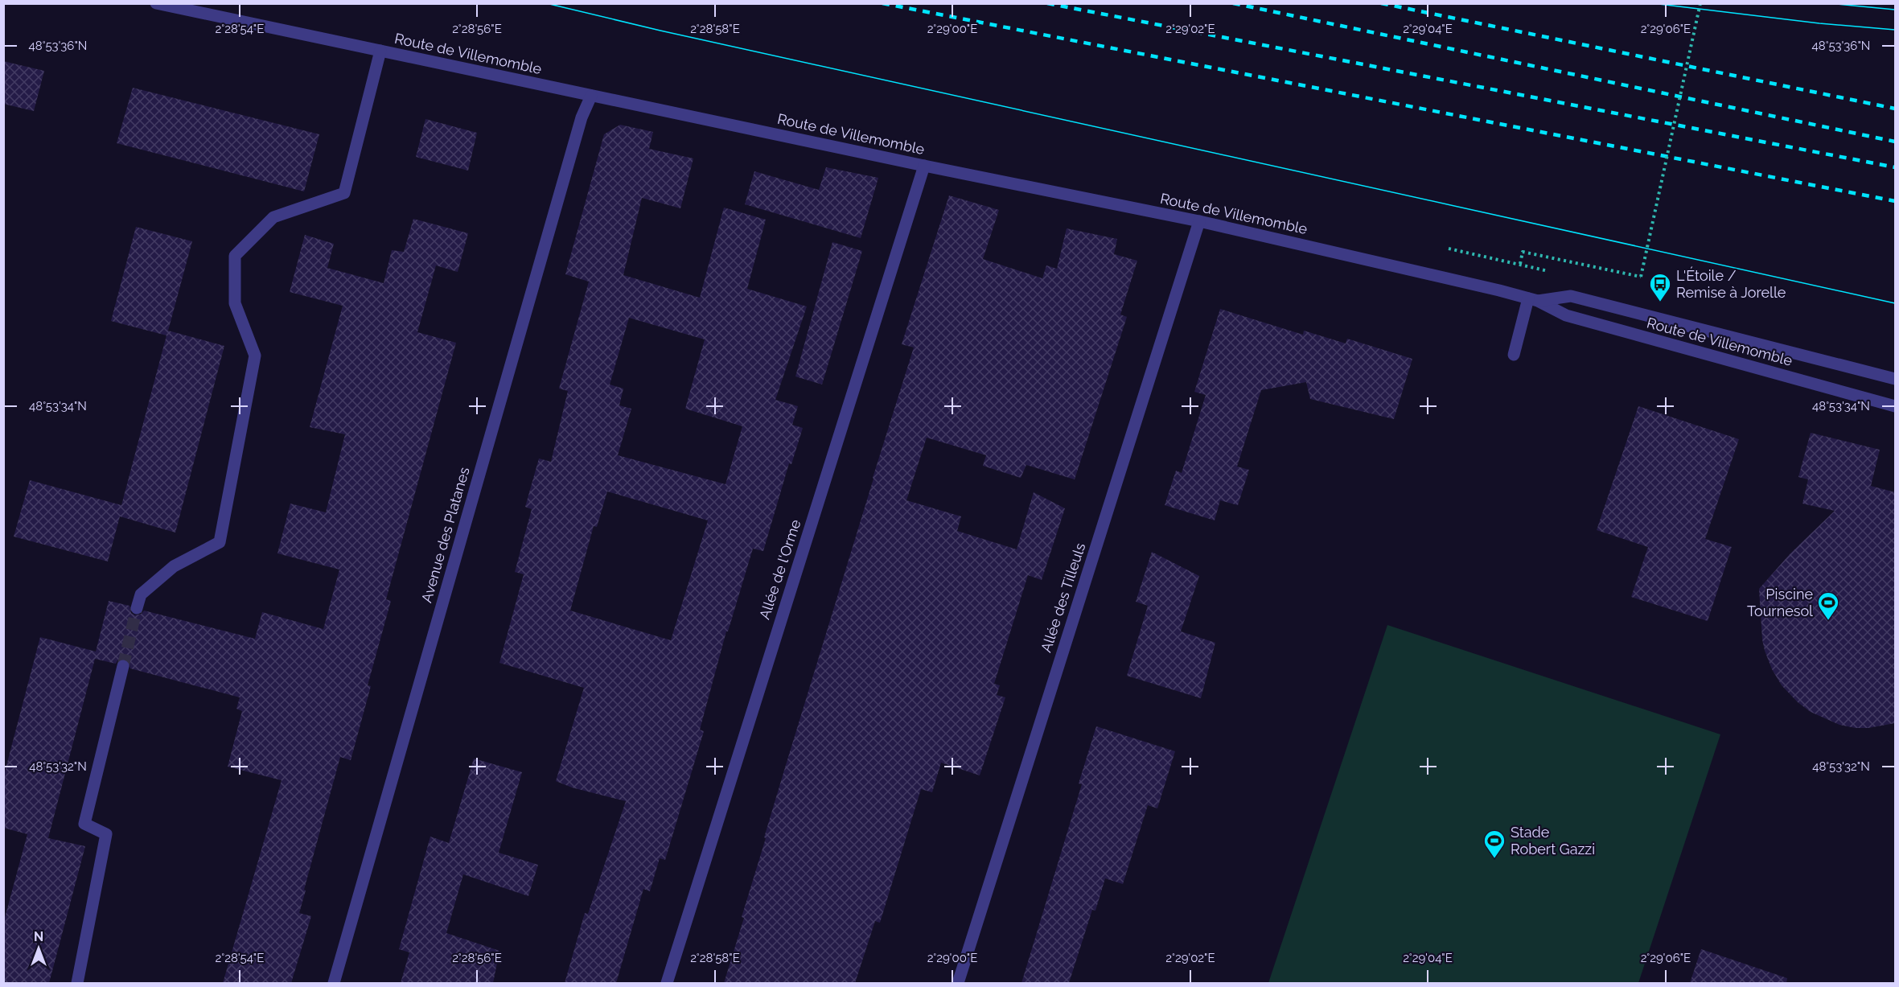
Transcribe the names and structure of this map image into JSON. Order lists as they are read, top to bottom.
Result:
{
  "streets": {
    "street": [
      "Route de Villemomble",
      "Avenue des Platanes",
      "Allée de l'Orme",
      "Allée des Tilleuls"
    ]
  },
  "crossings": [
    ["Route de Villemomble", "Avenue des Platanes"],
    ["Route de Villemomble", "Allée de l'Orme"],
    ["Route de Villemomble", "Allée des Tilleuls"]
  ],
  "places": {
    "bus stop": ["L'Étoile / Remise à Jorelle"],
    "sports": ["Piscine Tournesol", "Stade Robert Gazzi"]
  },
  "north": "top",
  "coordinates": [
    "2°28'54\"E",
    "2°28'56\"E",
    "2°28'58\"E",
    "2°29'00\"E",
    "2°29'02\"E",
    "2°29'04\"E",
    "2°29'06\"E",
    "48°53'36\"N",
    "48°53'34\"N",
    "48°53'32\"N"
  ]
}
